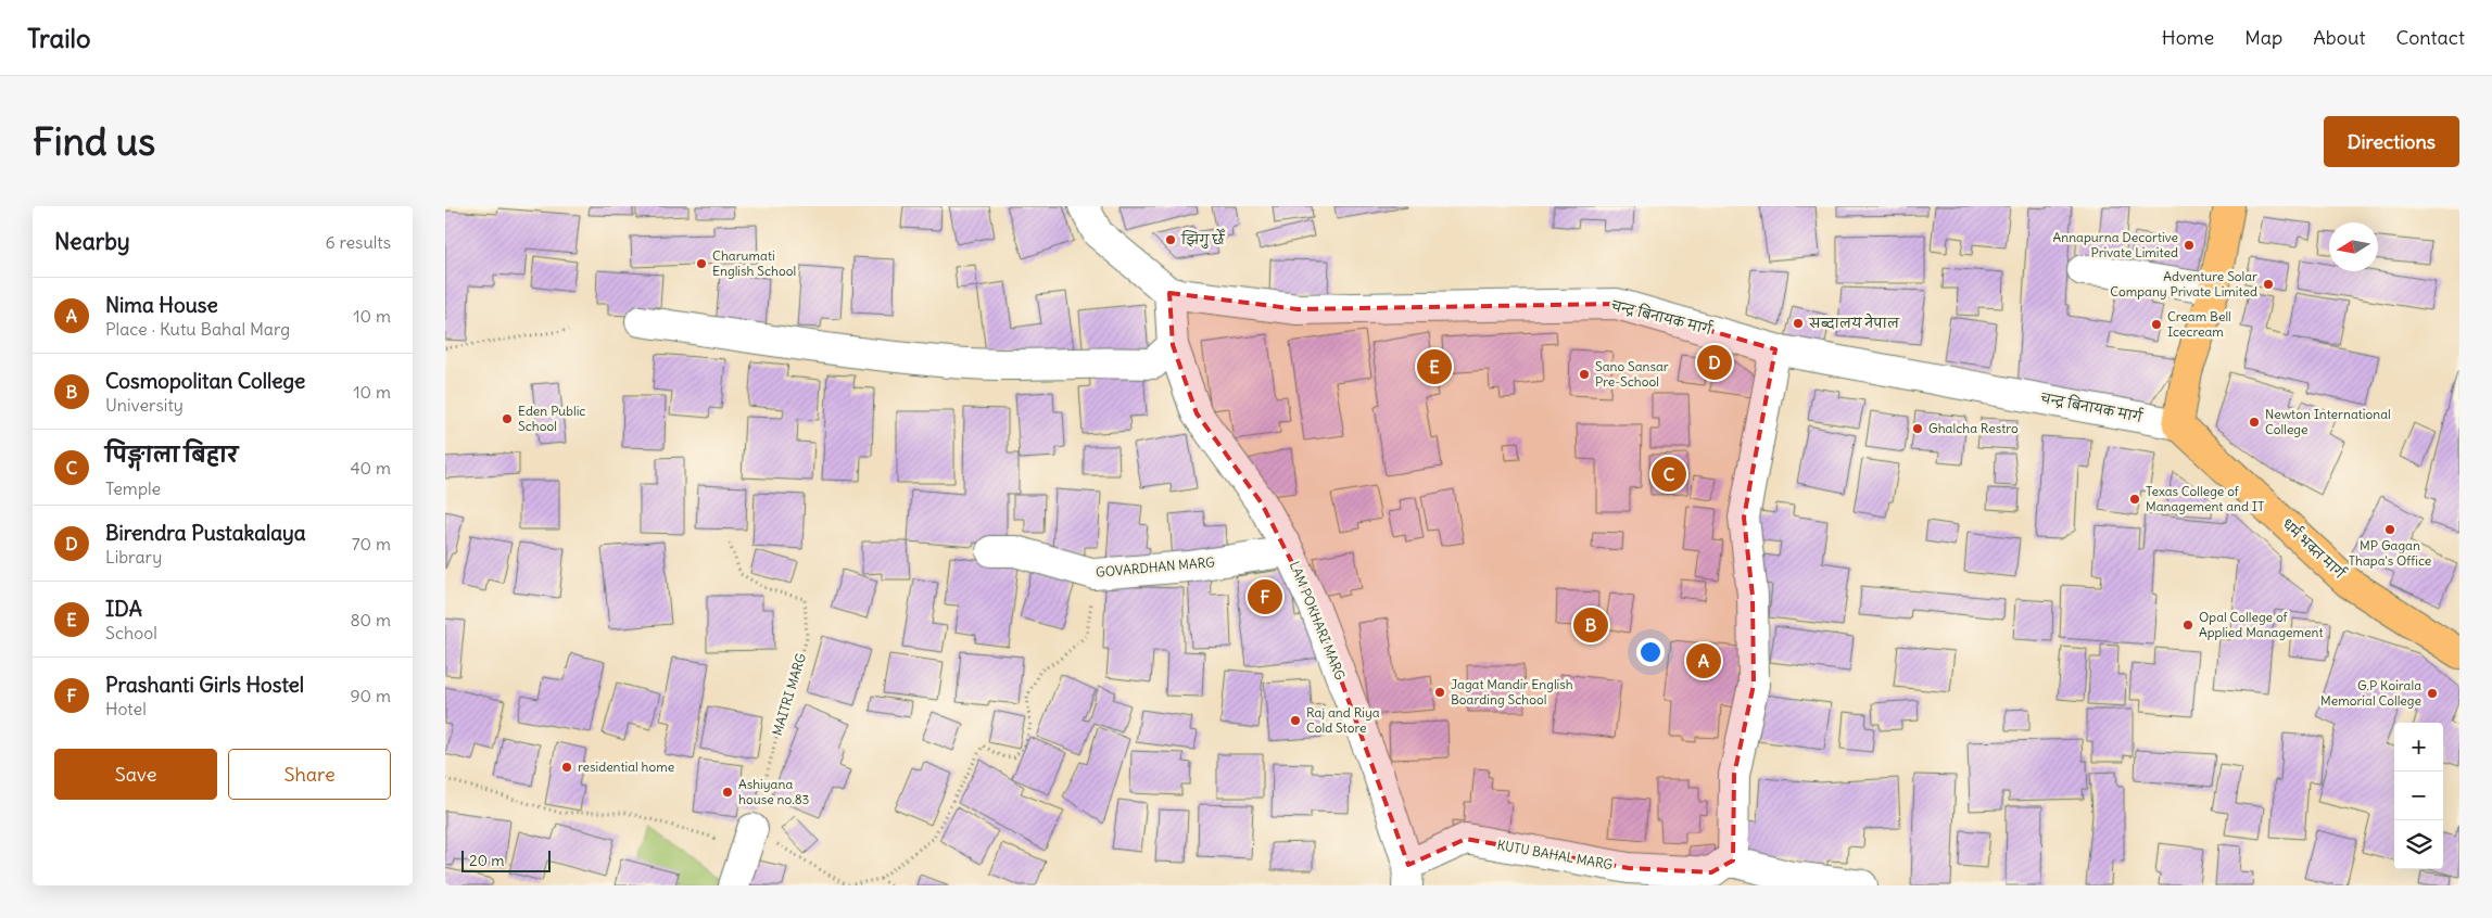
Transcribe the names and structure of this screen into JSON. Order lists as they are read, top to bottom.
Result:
{
  "streets": {
    "main road": ["धर्म भक्त मार्ग"],
    "street": [
      "चन्द्र बिनायक मार्ग",
      "GOVARDHAN MARG",
      "LAM POKHARI MARG",
      "KUTU BAHAL MARG"
    ],
    "path": ["MAITRI MARG"]
  },
  "crossings": [
    ["चन्द्र बिनायक मार्ग", "धर्म भक्त मार्ग"],
    ["GOVARDHAN MARG", "LAM POKHARI MARG"],
    ["LAM POKHARI MARG", "KUTU BAHAL MARG"]
  ],
  "places": [
    "झिगु छेँ",
    "Annapurna Decortive Private Limited",
    "Charumati English School",
    "Adventure Solar Company Private Limited",
    "सब्दालय नेपाल",
    "Cream Bell Icecream",
    "Sano Sansar Pre-School",
    "Eden Public School",
    "Newton International College",
    "Ghalcha Restro",
    "Texas College of Management and IT",
    "MP Gagan Thapa's Office",
    "Opal College of Applied Management",
    "Jagat Mandir English Boarding School",
    "G.P Koirala Memorial College",
    "Raj and Riya Cold Store",
    "residential home",
    "Ashiyana house no.83"
  ],
  "scale_bar": "20 m",
  "north": "left",
  "page": {
    "header": "Trailo",
    "nav": [
      "Home",
      "Map",
      "About",
      "Contact"
    ],
    "buttons": [
      "Directions",
      ["Save", "Share"]
    ],
    "title": "Find us",
    "heading": ["Nearby", "6 results"],
    "list": [
      {
        "mark": "A",
        "name": "Nima House",
        "note": "Place · Kutu Bahal Marg",
        "value": "10 m"
      },
      {
        "mark": "B",
        "name": "Cosmopolitan College",
        "note": "University",
        "value": "10 m"
      },
      {
        "mark": "C",
        "name": "पिङ्गाला बिहार",
        "note": "Temple",
        "value": "40 m"
      },
      {
        "mark": "D",
        "name": "Birendra Pustakalaya",
        "note": "Library",
        "value": "70 m"
      },
      {
        "mark": "E",
        "name": "IDA",
        "note": "School",
        "value": "80 m"
      },
      {
        "mark": "F",
        "name": "Prashanti Girls Hostel",
        "note": "Hotel",
        "value": "90 m"
      }
    ],
    "pins": [
      "D",
      "E",
      "C",
      "F",
      "B",
      "A"
    ],
    "map_buttons": ["+", "−"],
    "scale": "20 m"
  }
}
